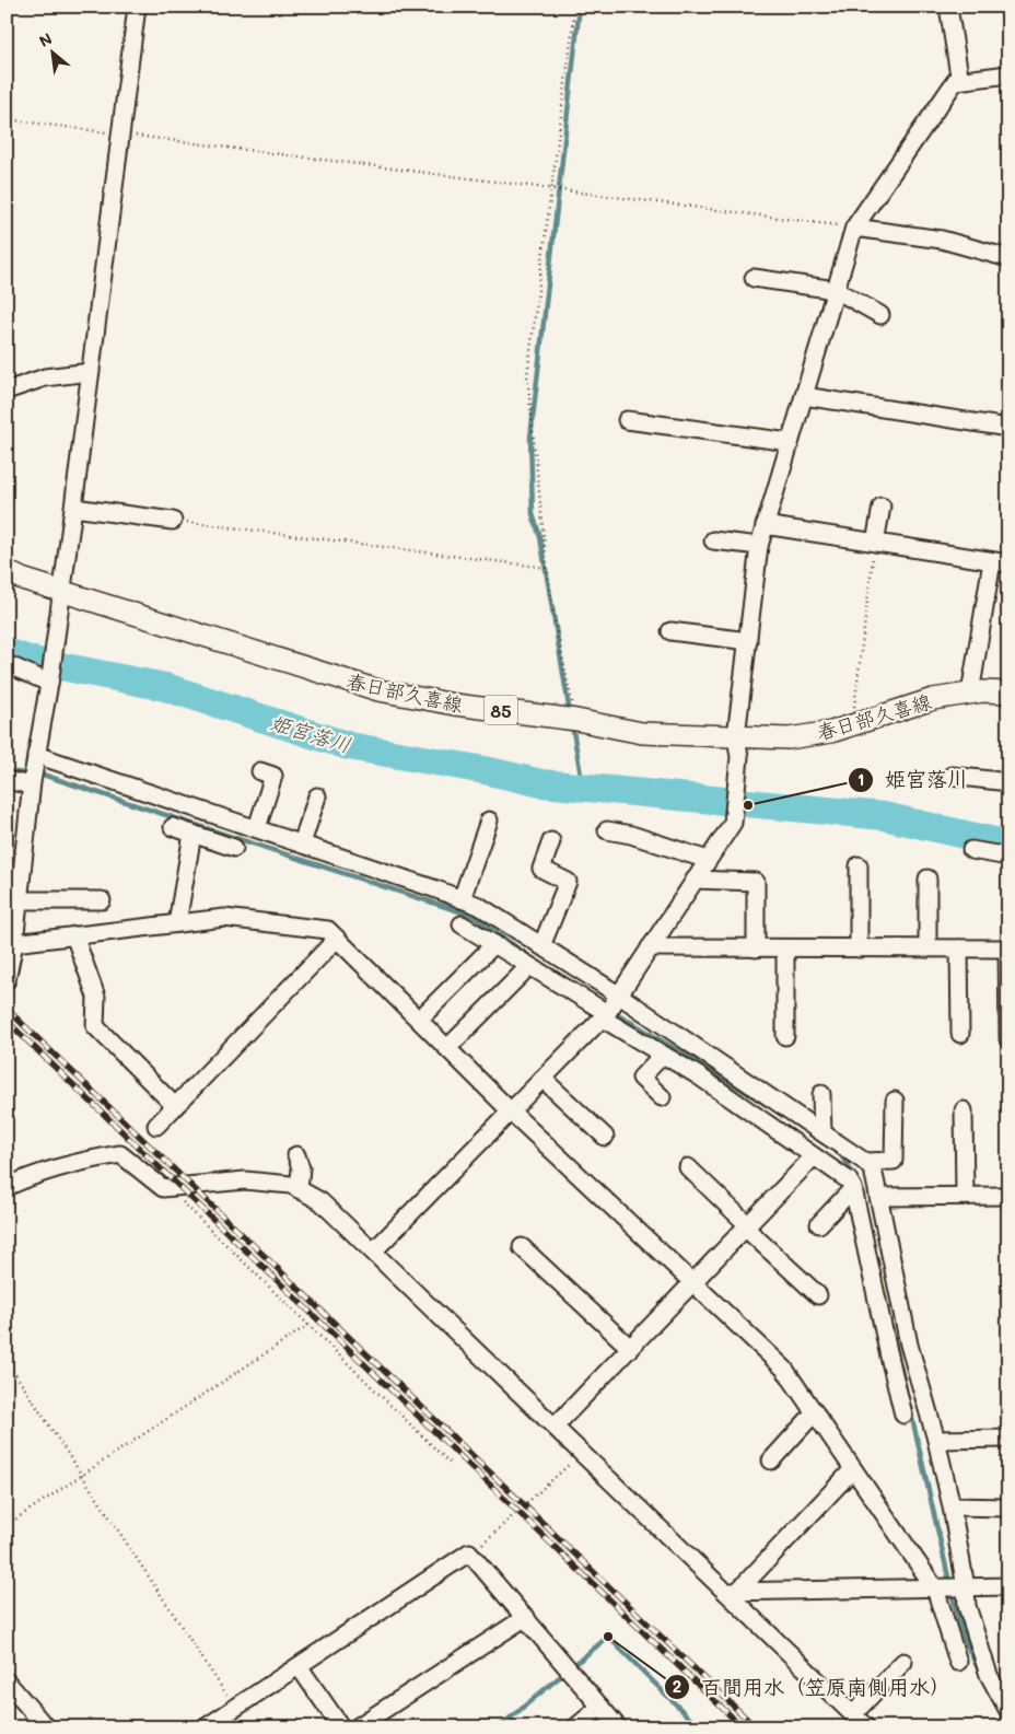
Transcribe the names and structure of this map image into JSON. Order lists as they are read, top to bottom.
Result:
{
  "streets": {
    "main road": ["春日部久喜線", "85"]
  },
  "water": ["姫宮落川"],
  "places": ["姫宮落川", "百間用水（笠原南側用水）"],
  "north": "top left"
}
